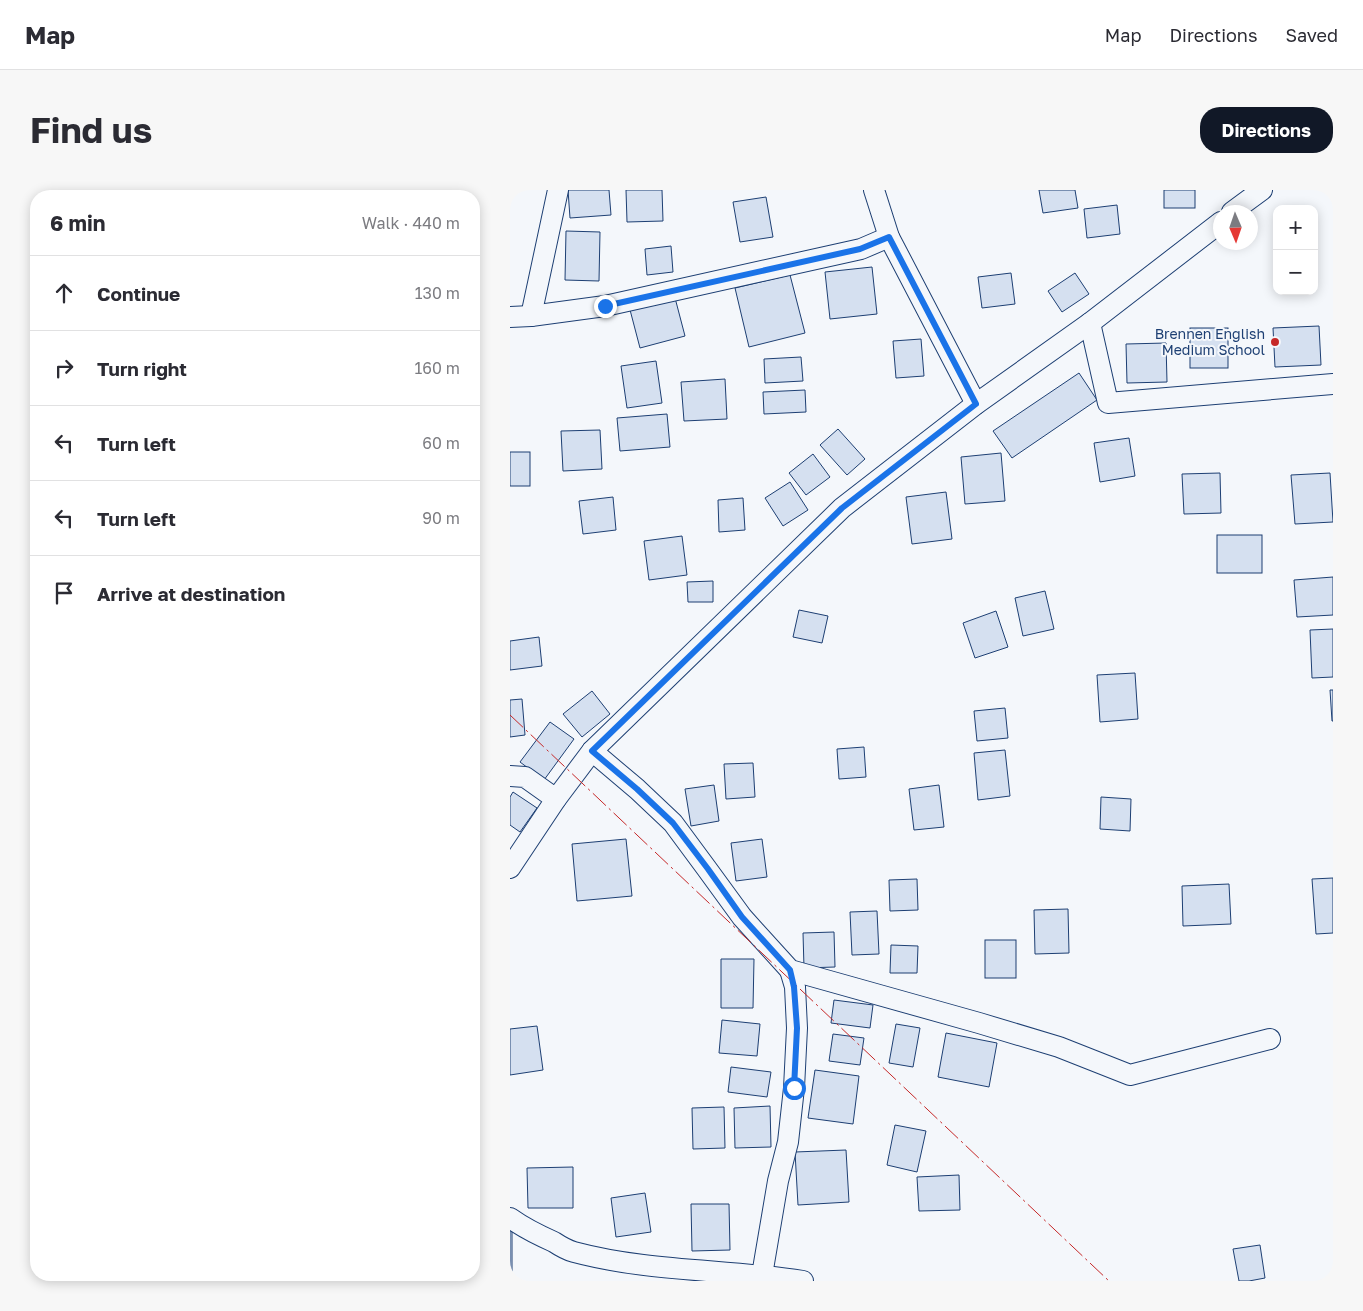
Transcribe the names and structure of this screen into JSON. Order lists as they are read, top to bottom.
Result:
{
  "places": ["Brennen English Medium School"],
  "north": "bottom",
  "page": {
    "header": "Map",
    "nav": ["Map", "Directions", "Saved"],
    "buttons": "Directions",
    "title": "Find us",
    "heading": ["6 min", "Walk · 440 m"],
    "map_buttons": ["+", "−"],
    "list": [
      ["Continue", "130 m"],
      ["Turn right", "160 m"],
      ["Turn left", "60 m"],
      ["Turn left", "90 m"],
      "Arrive at destination"
    ]
  }
}
